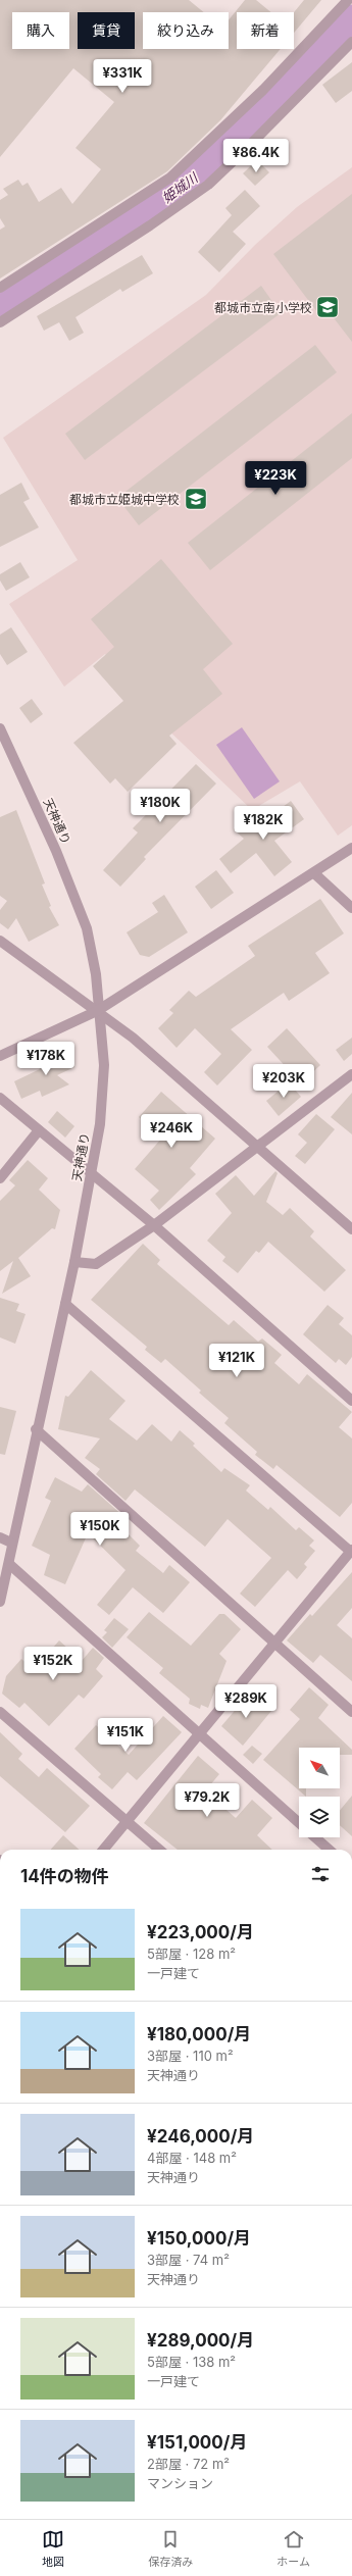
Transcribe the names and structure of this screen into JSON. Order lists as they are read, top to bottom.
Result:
{
  "streets": {
    "street": ["天神通り"]
  },
  "water": ["姫城川"],
  "places": {
    "school or university": ["都城市立南小学校", "都城市立姫城中学校"]
  },
  "north": "top left",
  "page": {
    "chip": [
      "購入",
      "賃貸",
      "絞り込み",
      "新着"
    ],
    "price": [
      "¥331K",
      "¥86.4K",
      "¥223K",
      "¥180K",
      "¥182K",
      "¥178K",
      "¥203K",
      "¥246K",
      "¥121K",
      "¥150K",
      "¥152K",
      "¥289K",
      "¥151K",
      "¥79.2K"
    ],
    "heading": "14件の物件",
    "list": [
      {
        "name": "¥223,000/月",
        "note": "5部屋 · 128 m² · 一戸建て"
      },
      {
        "name": "¥180,000/月",
        "note": "3部屋 · 110 m² · 天神通り"
      },
      {
        "name": "¥246,000/月",
        "note": "4部屋 · 148 m² · 天神通り"
      },
      {
        "name": "¥150,000/月",
        "note": "3部屋 · 74 m² · 天神通り"
      },
      {
        "name": "¥289,000/月",
        "note": "5部屋 · 138 m² · 一戸建て"
      },
      {
        "name": "¥151,000/月",
        "note": "2部屋 · 72 m² · マンション"
      }
    ],
    "tabs": ["地図", "保存済み", "ホーム"]
  }
}
